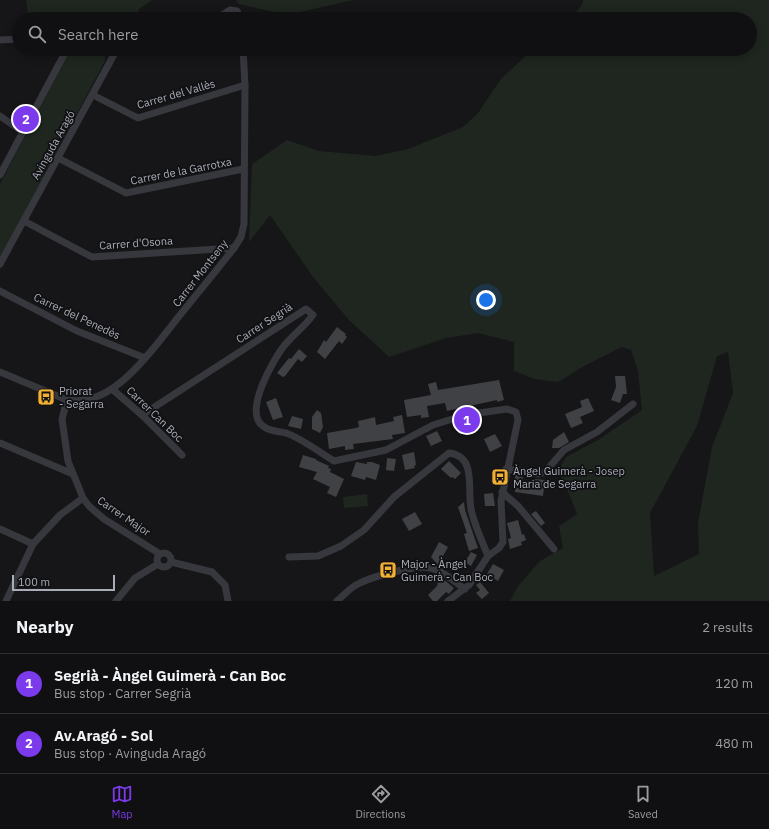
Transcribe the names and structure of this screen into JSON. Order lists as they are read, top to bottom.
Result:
{
  "streets": {
    "street": [
      "Carrer del Vallès",
      "Avinguda Aragó",
      "Carrer de la Garrotxa",
      "Carrer d'Osona",
      "Carrer Montseny",
      "Carrer del Penedès",
      "Carrer Segrià",
      "Carrer Can Boc",
      "Carrer Major"
    ]
  },
  "crossings": [
    ["Carrer del Vallès", "Avinguda Aragó"],
    ["Carrer del Vallès", "Carrer Montseny"],
    ["Avinguda Aragó", "Carrer de la Garrotxa"],
    ["Avinguda Aragó", "Carrer d'Osona"],
    ["Carrer de la Garrotxa", "Carrer Montseny"],
    ["Carrer d'Osona", "Carrer Montseny"],
    ["Carrer Montseny", "Carrer del Penedès"],
    ["Carrer Montseny", "Carrer Can Boc"],
    ["Carrer Montseny", "Carrer Major"],
    ["Carrer Segrià", "Carrer Can Boc"]
  ],
  "places": {
    "bus stop": ["Priorat - Segarra", "Àngel Guimerà - Josep Maria de Segarra", "Major - Àngel Guimerà - Can Boc"]
  },
  "scale_bar": "100 m",
  "page": {
    "search": "Search here",
    "pins": ["2", "1"],
    "scale": "100 m",
    "heading": ["Nearby", "2 results"],
    "list": [
      {
        "mark": "1",
        "name": "Segrià - Àngel Guimerà - Can Boc",
        "note": "Bus stop · Carrer Segrià",
        "value": "120 m"
      },
      {
        "mark": "2",
        "name": "Av.Aragó - Sol",
        "note": "Bus stop · Avinguda Aragó",
        "value": "480 m"
      }
    ],
    "nav": ["Map", "Directions", "Saved"]
  }
}
